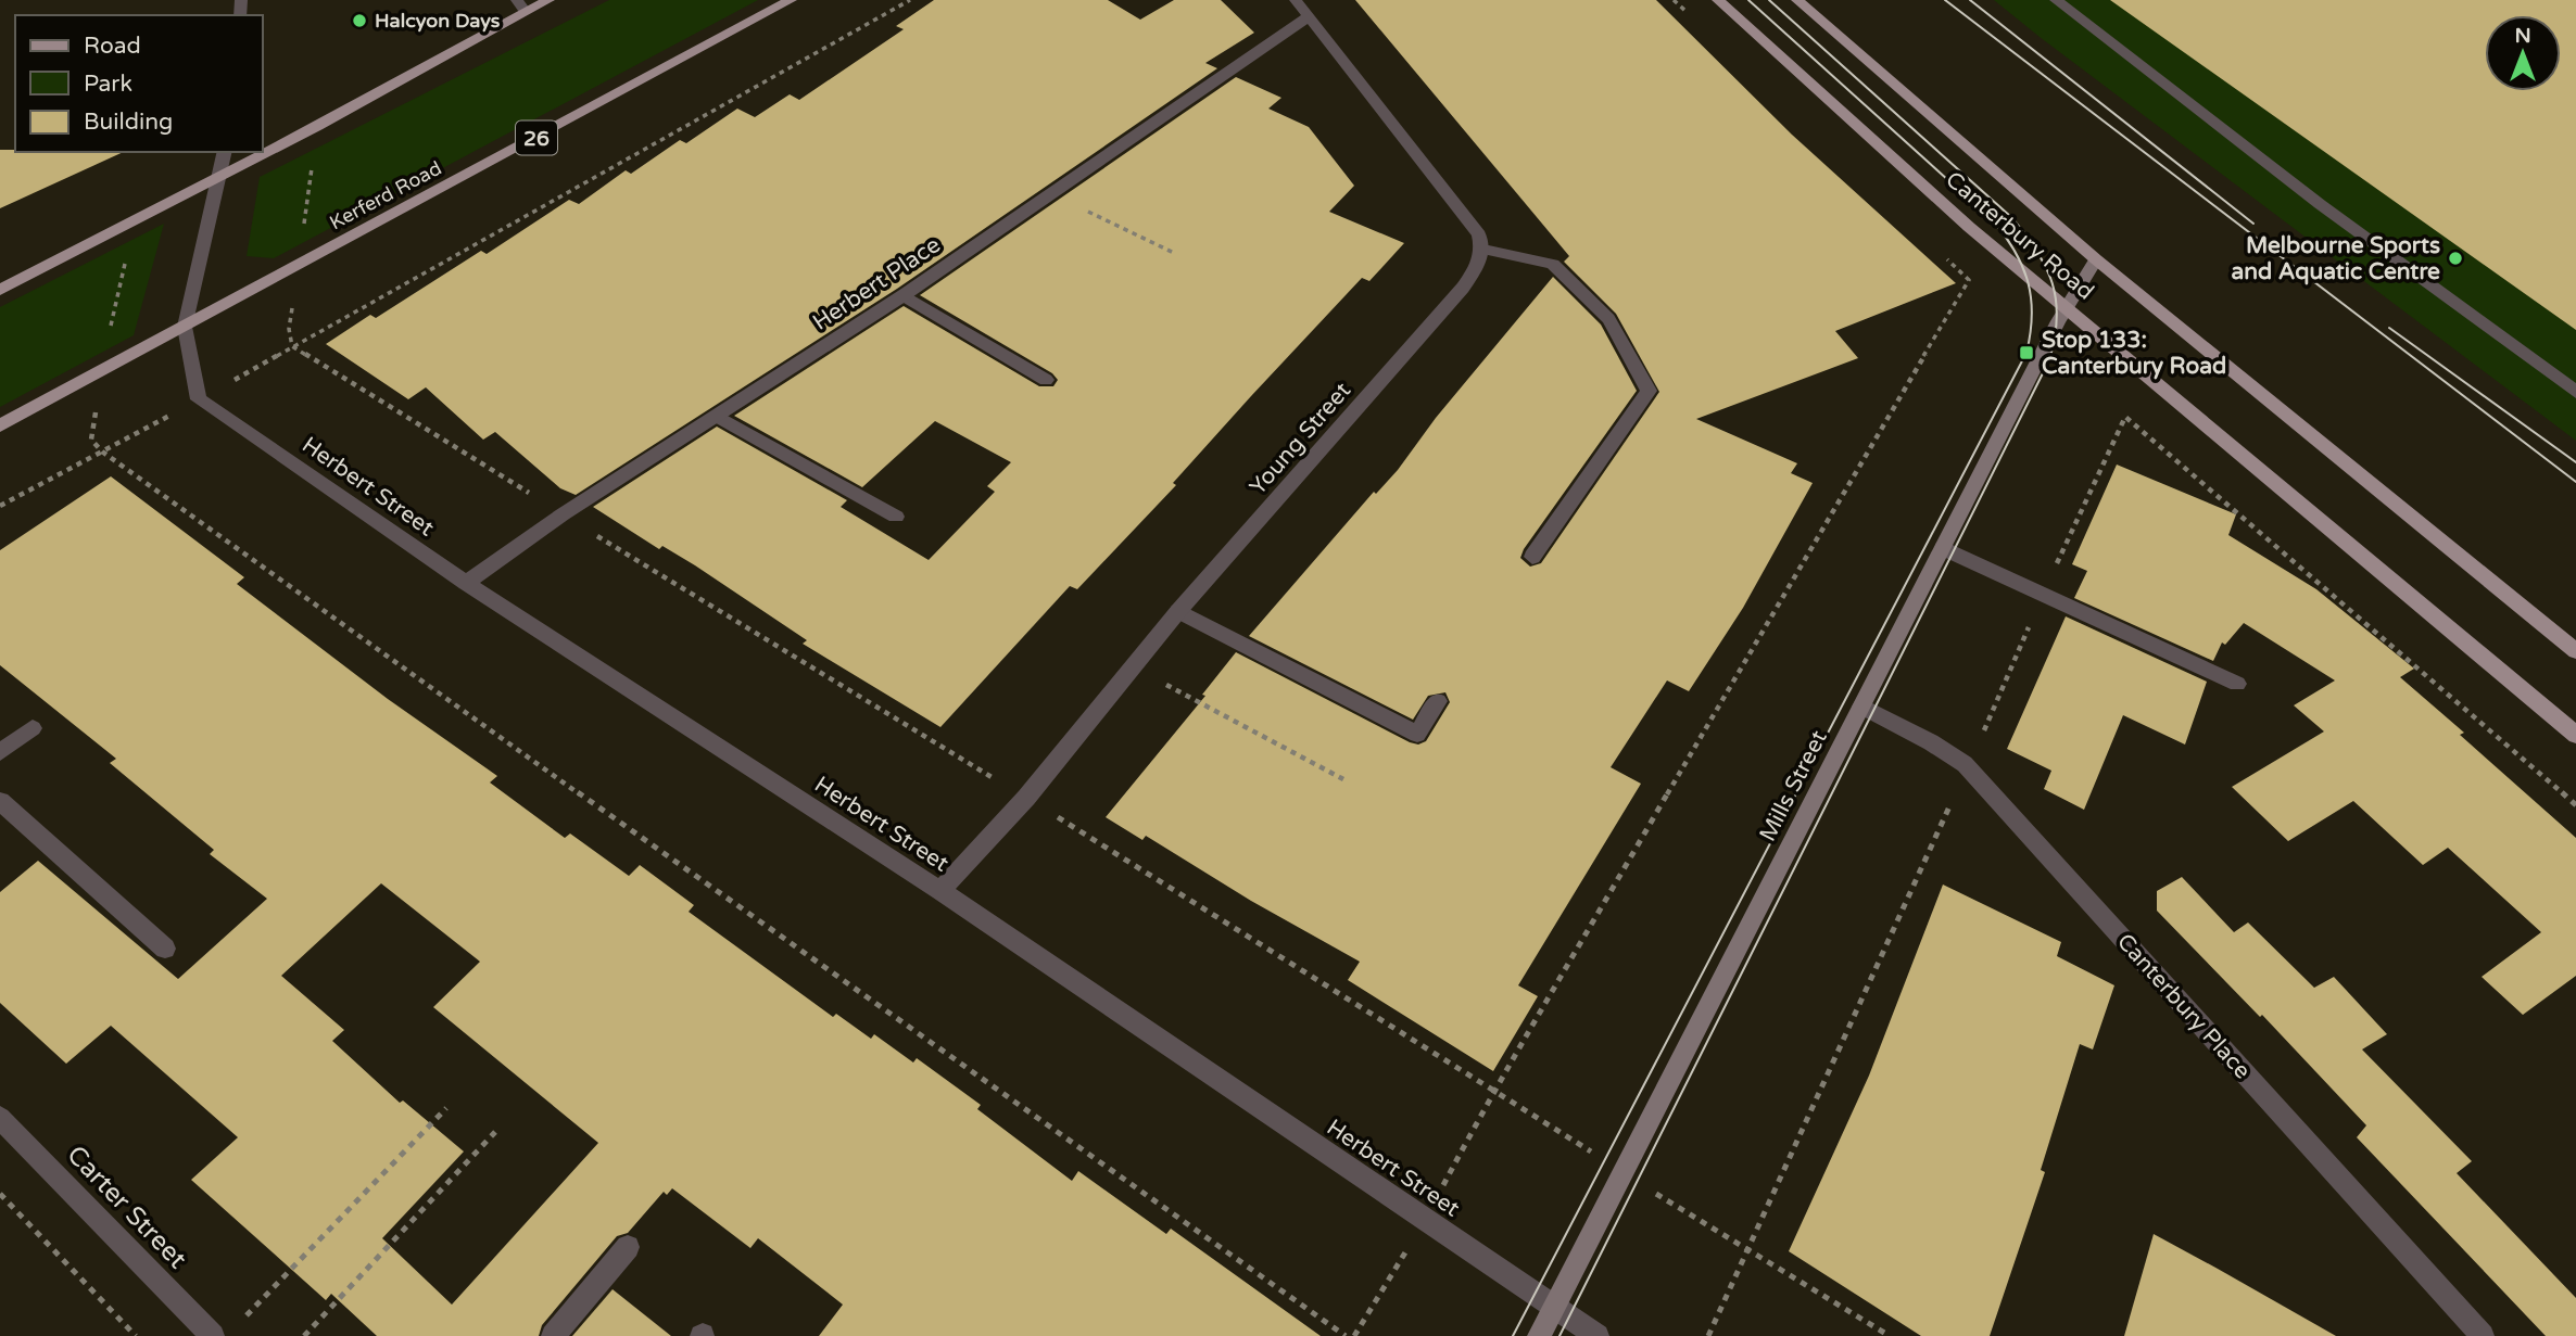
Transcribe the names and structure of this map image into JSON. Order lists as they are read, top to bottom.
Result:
{
  "streets": {
    "main road": ["26", "Kerferd Road", "Canterbury Road"],
    "street": [
      "Herbert Place",
      "Young Street",
      "Herbert Street",
      "Mills Street",
      "Canterbury Place",
      "Carter Street"
    ]
  },
  "crossings": [
    ["Canterbury Road", "Mills Street"],
    ["Herbert Place", "Herbert Street"],
    ["Young Street", "Herbert Street"],
    ["Herbert Street", "Mills Street"],
    ["Mills Street", "Canterbury Place"]
  ],
  "places": {
    "other": ["Halcyon Days", "Melbourne Sports and Aquatic Centre"],
    "transit": ["Stop 133: Canterbury Road"]
  },
  "legend": ["Road", "Park", "Building"],
  "north": "top"
}
